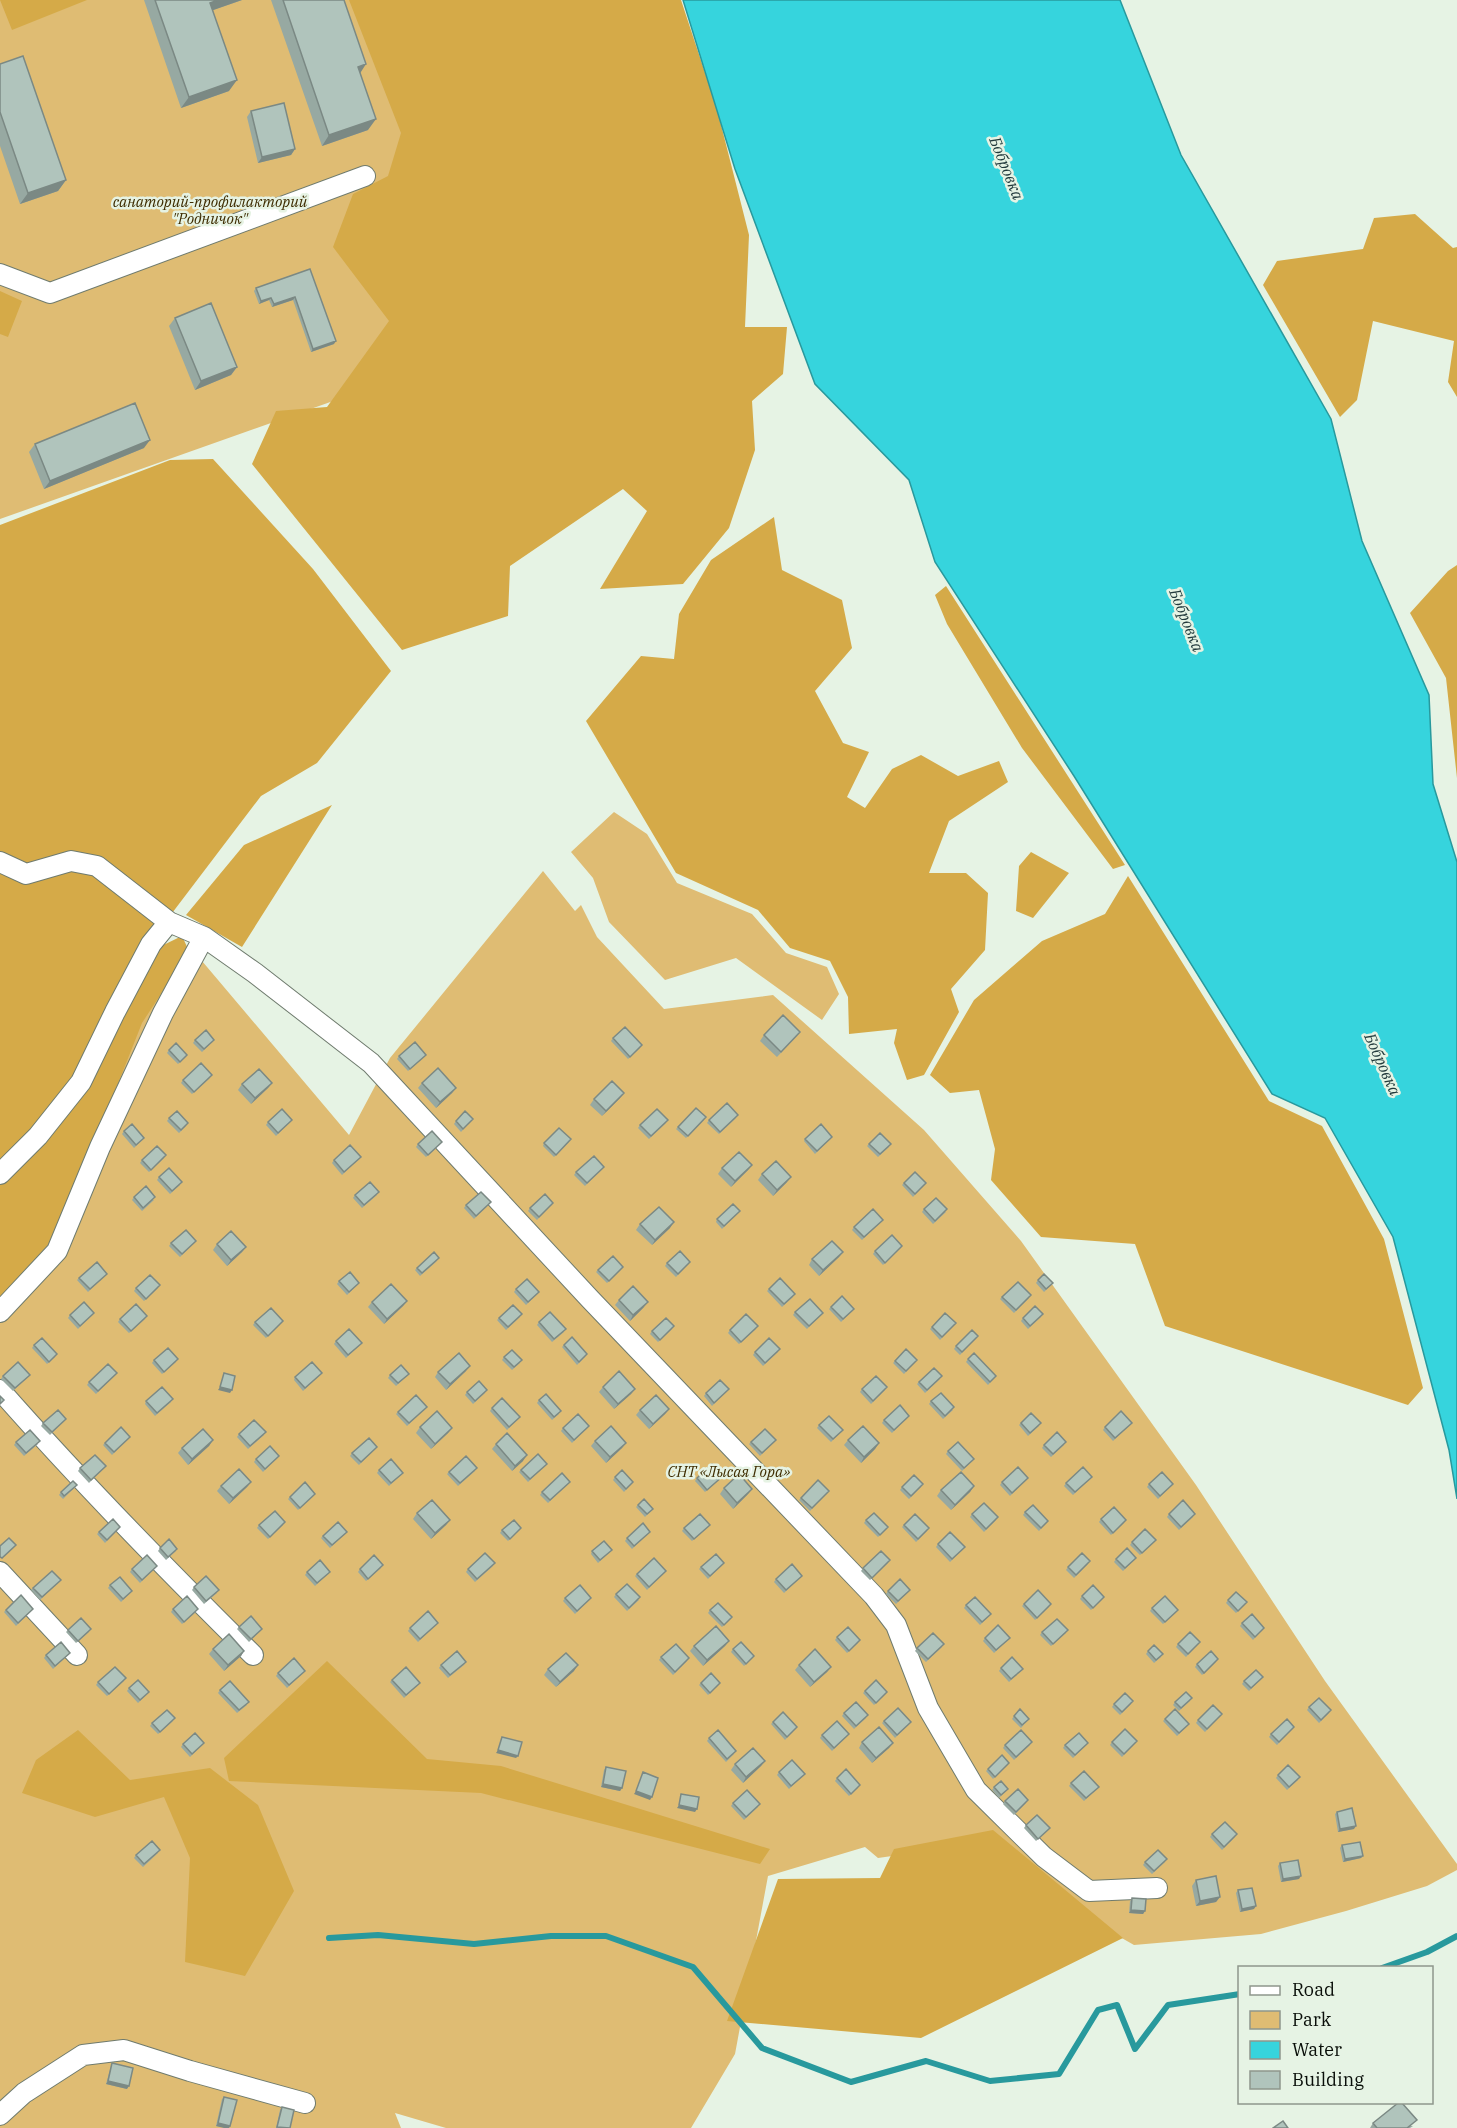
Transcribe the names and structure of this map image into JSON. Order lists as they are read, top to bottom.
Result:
{
  "water": ["Бобровка"],
  "parks": ["санаторий-профилакторий \"Родничок\"", "СНТ «Лысая Гора»"],
  "legend": [
    "Road",
    "Park",
    "Water",
    "Building"
  ]
}
